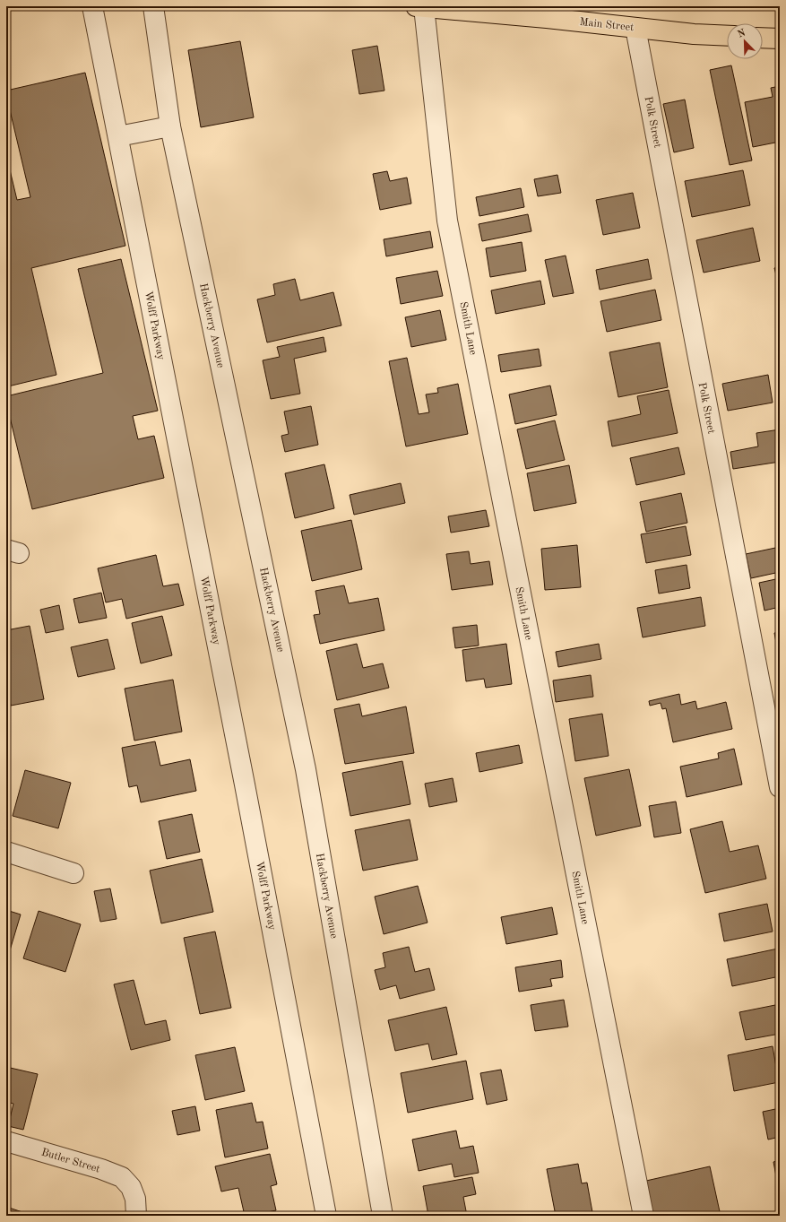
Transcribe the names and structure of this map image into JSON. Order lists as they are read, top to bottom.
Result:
{
  "streets": {
    "main road": ["Main Street"],
    "street": [
      "Polk Street",
      "Wolff Parkway",
      "Hackberry Avenue",
      "Smith Lane",
      "Butler Street"
    ]
  },
  "crossings": [
    ["Main Street", "Polk Street"],
    ["Main Street", "Smith Lane"]
  ],
  "north": "top left"
}
